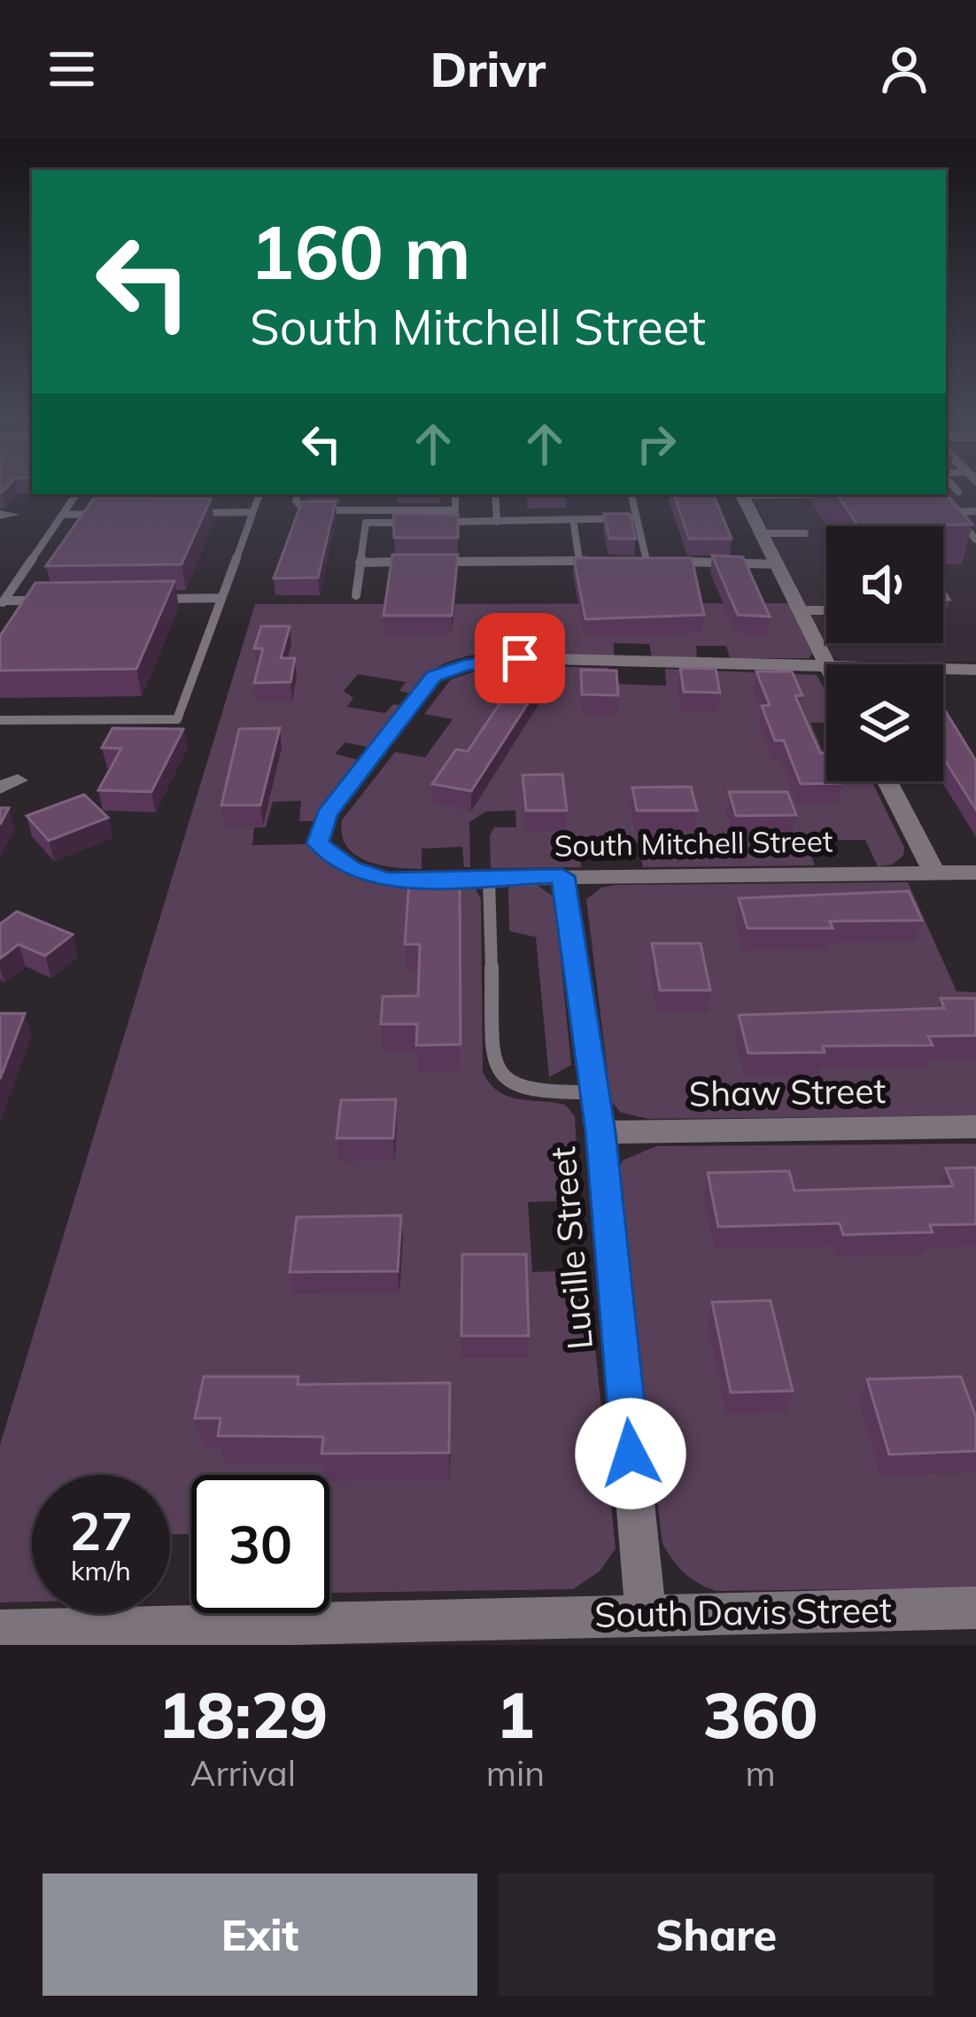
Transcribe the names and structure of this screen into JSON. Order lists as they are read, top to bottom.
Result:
{
  "streets": {
    "street": [
      "South Mitchell Street",
      "Shaw Street",
      "Lucille Street",
      "South Davis Street"
    ]
  },
  "crossings": [
    ["South Mitchell Street", "Lucille Street"],
    ["Shaw Street", "Lucille Street"],
    ["Lucille Street", "South Davis Street"]
  ],
  "page": {
    "header": "Drivr",
    "turn": ["160 m", "South Mitchell Street"],
    "speed": "27 km/h",
    "limit": "30",
    "eta": [
      "18:29",
      "Arrival",
      "1",
      "min",
      "360",
      "m"
    ],
    "buttons": ["Exit", "Share"]
  }
}
